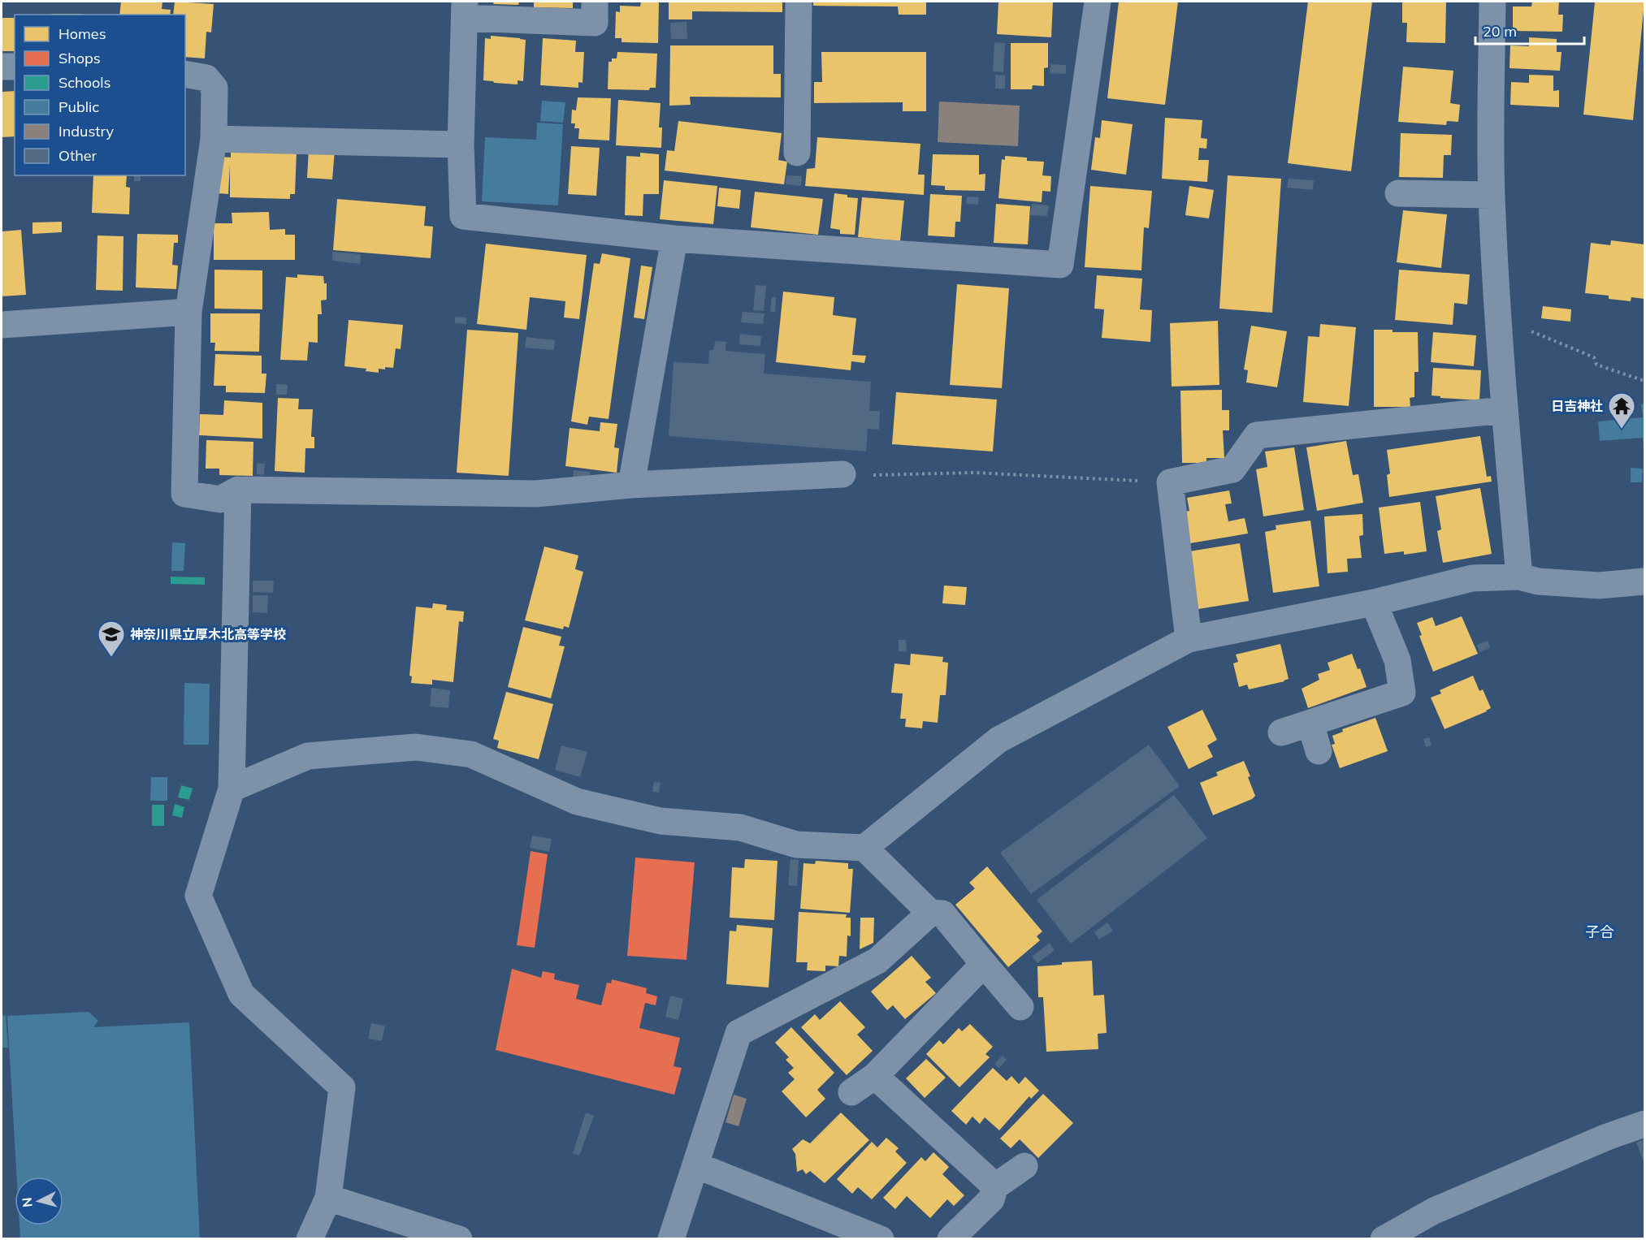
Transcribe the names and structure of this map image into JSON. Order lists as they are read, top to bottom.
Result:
{
  "districts": ["子合"],
  "places": {
    "temple": ["日吉神社"],
    "school or university": ["神奈川県立厚木北高等学校"]
  },
  "legend": [
    "Homes",
    "Shops",
    "Schools",
    "Public",
    "Industry",
    "Other"
  ],
  "scale_bar": "20 m",
  "north": "left"
}
